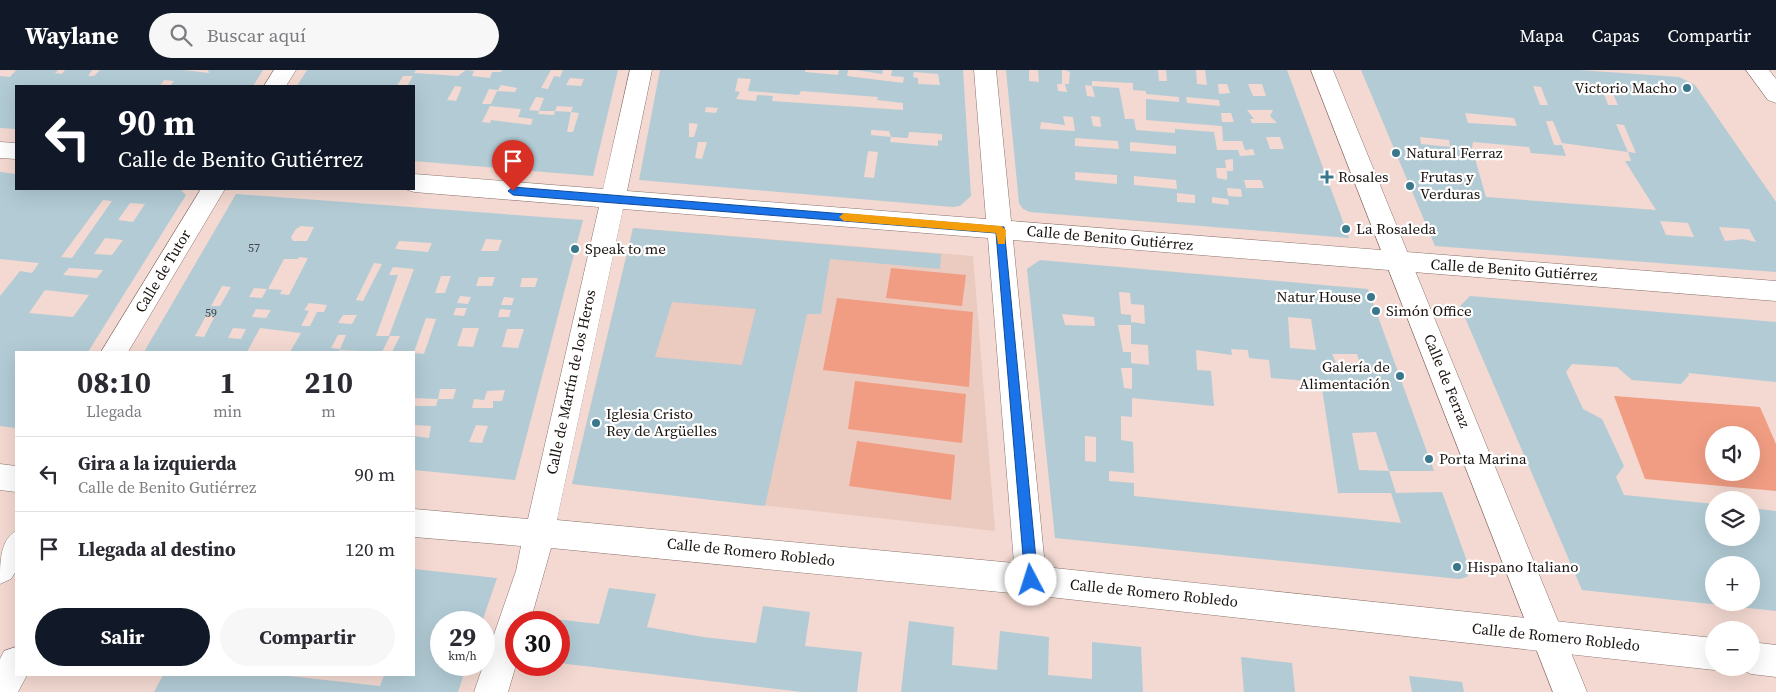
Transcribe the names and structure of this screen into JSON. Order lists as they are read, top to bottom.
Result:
{
  "streets": {
    "street": [
      "Calle de Benito Gutiérrez",
      "Calle de Tutor",
      "Calle de Ferraz",
      "Calle de Martín de los Heros",
      "Calle de Romero Robledo"
    ]
  },
  "crossings": [
    ["Calle de Benito Gutiérrez", "Calle de Ferraz"],
    ["Calle de Benito Gutiérrez", "Calle de Martín de los Heros"],
    ["Calle de Ferraz", "Calle de Romero Robledo"],
    ["Calle de Martín de los Heros", "Calle de Romero Robledo"]
  ],
  "places": {
    "other": [
      "Victorio Macho",
      "Natural Ferraz",
      "Frutas y Verduras",
      "La Rosaleda",
      "Speak to me",
      "Natur House",
      "Simón Office",
      "Galería de Alimentación",
      "Iglesia Cristo Rey de Argüelles",
      "Porta Marina",
      "Hispano Italiano"
    ],
    "health": ["Rosales"]
  },
  "house_numbers": ["57", "59"],
  "page": {
    "header": "Waylane",
    "search": "Buscar aquí",
    "nav": ["Mapa", "Capas", "Compartir"],
    "turn": ["90 m", "Calle de Benito Gutiérrez"],
    "eta": [
      "08:10",
      "Llegada",
      "1",
      "min",
      "210",
      "m"
    ],
    "map_buttons": ["+", "−"],
    "list": [
      {
        "name": "Gira a la izquierda",
        "note": "Calle de Benito Gutiérrez",
        "value": "90 m"
      },
      {
        "name": "Llegada al destino",
        "value": "120 m"
      }
    ],
    "buttons": ["Salir", "Compartir"],
    "speed": "29 km/h",
    "limit": "30"
  }
}
